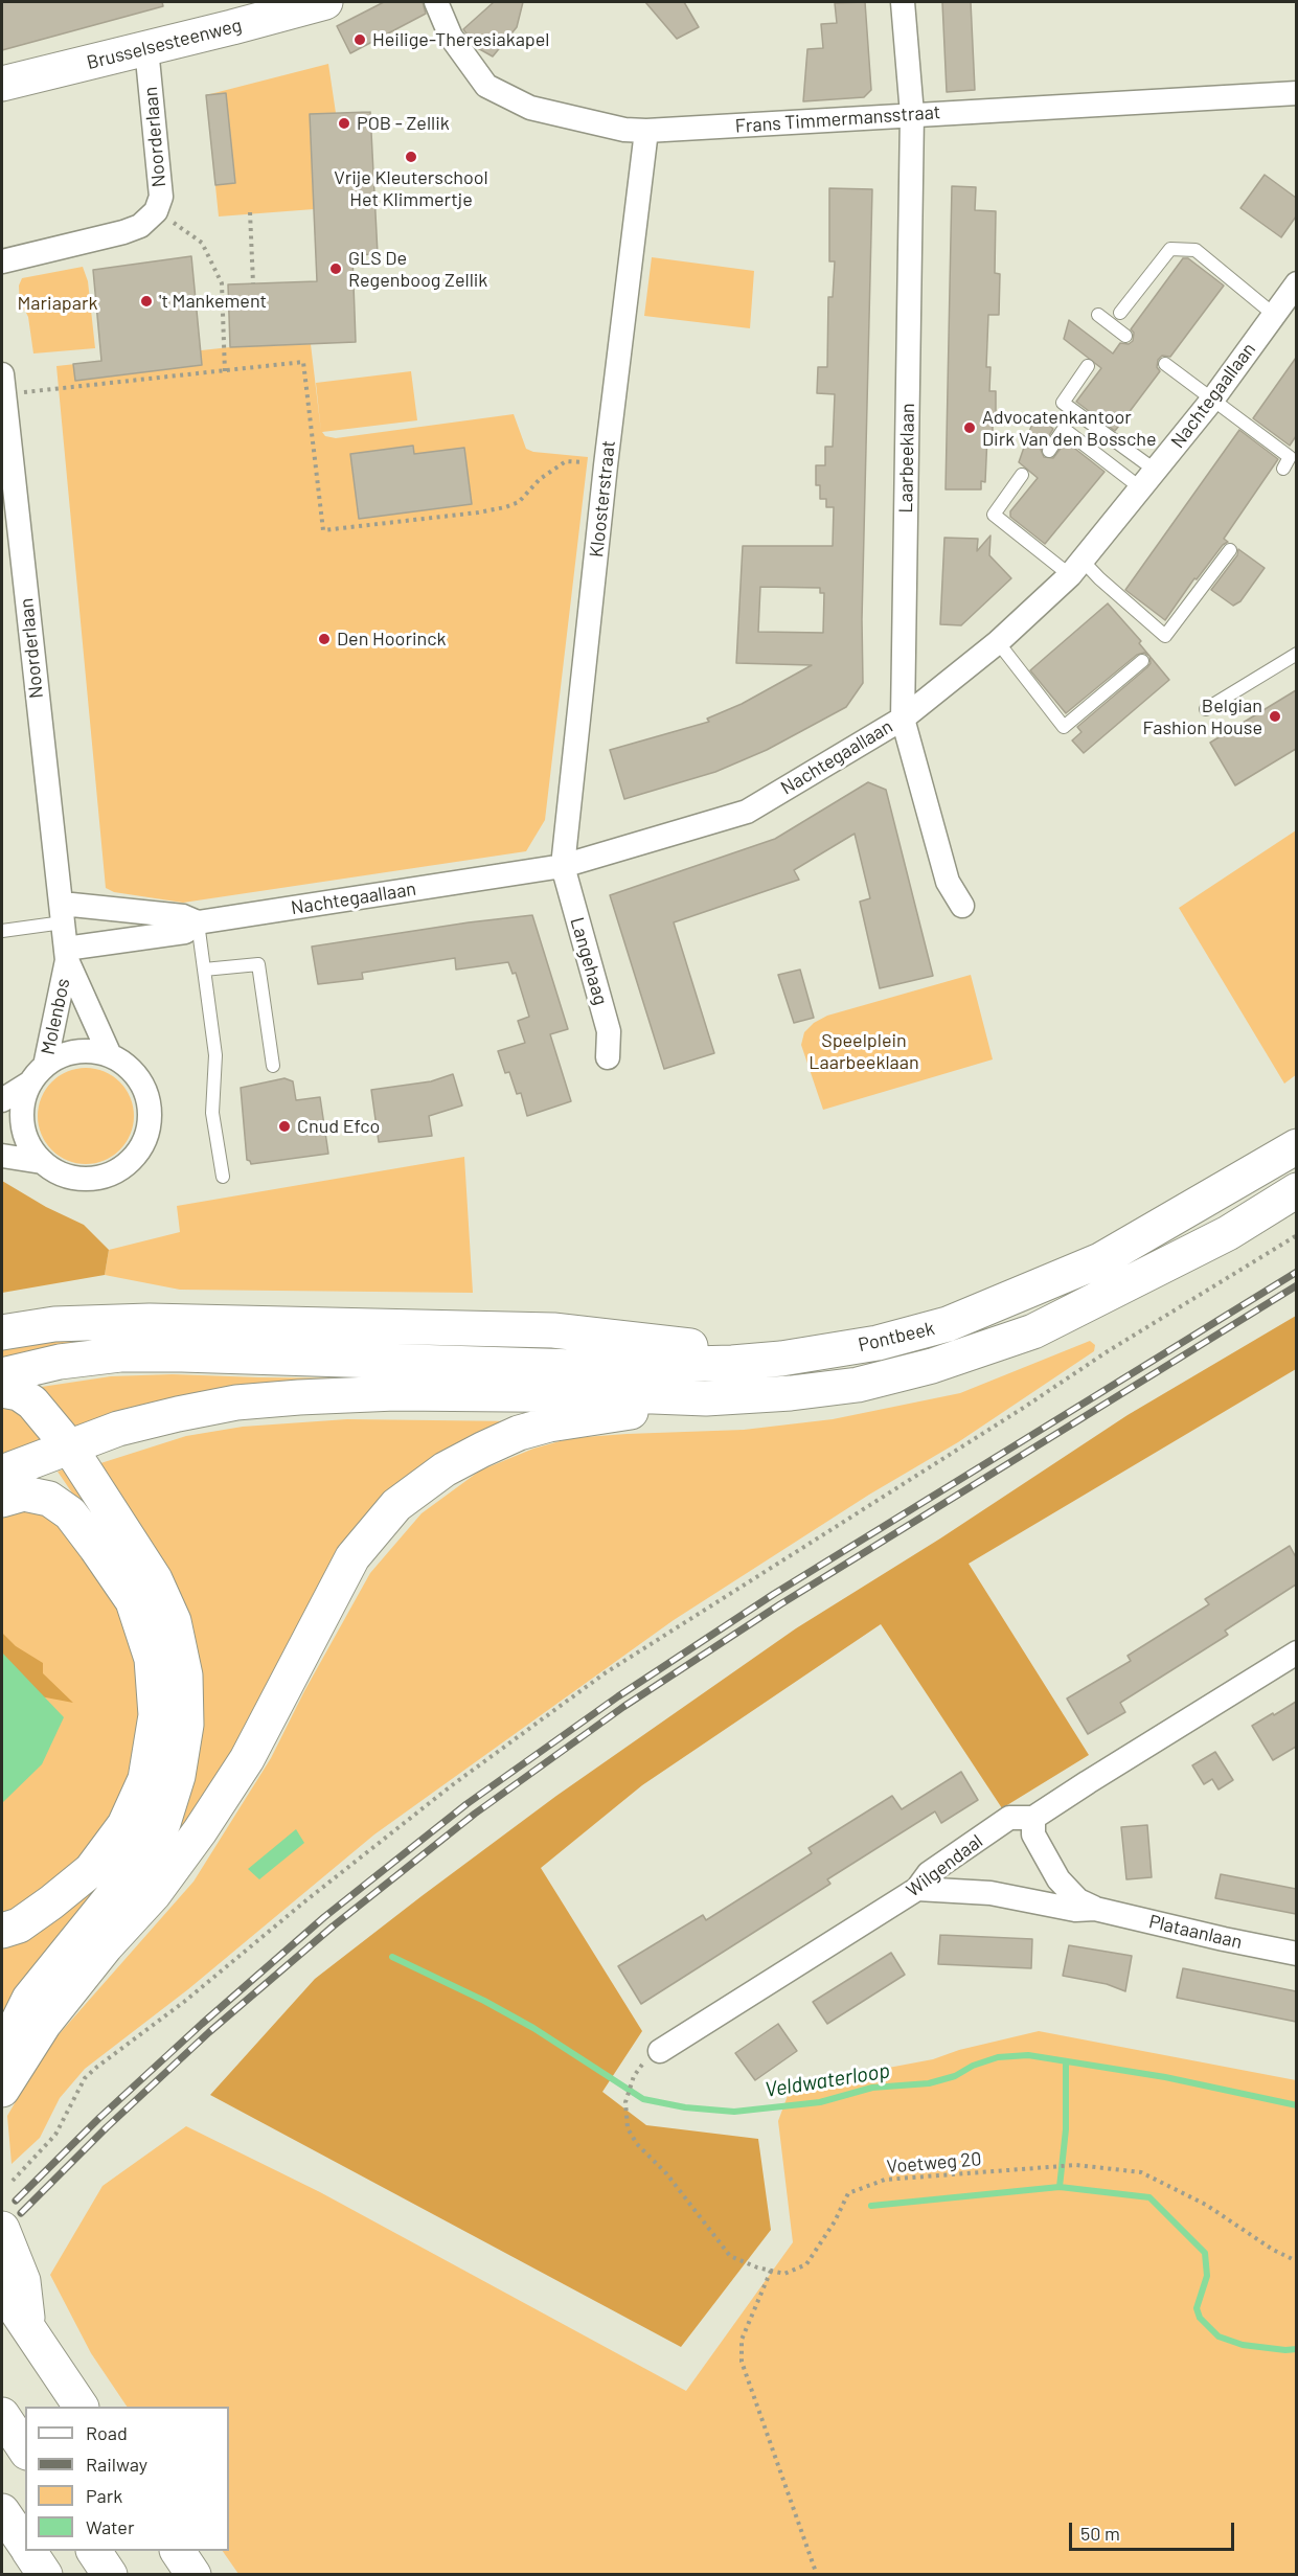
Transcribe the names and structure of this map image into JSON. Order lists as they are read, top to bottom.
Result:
{
  "streets": {
    "main road": ["Brusselsesteenweg", "Pontbeek"],
    "street": [
      "Frans Timmermansstraat",
      "Noorderlaan",
      "Nachtegaallaan",
      "Laarbeeklaan",
      "Kloosterstraat",
      "Langehaag",
      "Molenbos",
      "Wilgendaal",
      "Plataanlaan"
    ],
    "path": ["Voetweg 20"]
  },
  "crossings": [
    ["Brusselsesteenweg", "Noorderlaan"],
    ["Frans Timmermansstraat", "Laarbeeklaan"],
    ["Frans Timmermansstraat", "Kloosterstraat"],
    ["Noorderlaan", "Nachtegaallaan"],
    ["Noorderlaan", "Molenbos"],
    ["Nachtegaallaan", "Laarbeeklaan"],
    ["Nachtegaallaan", "Kloosterstraat"],
    ["Nachtegaallaan", "Langehaag"],
    ["Nachtegaallaan", "Molenbos"],
    ["Kloosterstraat", "Langehaag"],
    ["Wilgendaal", "Plataanlaan"]
  ],
  "water": ["Veldwaterloop"],
  "parks": ["Mariapark", "Speelplein Laarbeeklaan"],
  "places": [
    "Heilige-Theresiakapel",
    "POB - Zellik",
    "Vrije Kleuterschool Het Klimmertje",
    "GLS De Regenboog Zellik",
    "'t Mankement",
    "Advocatenkantoor Dirk Van den Bossche",
    "Den Hoorinck",
    "Belgian Fashion House",
    "Cnud Efco"
  ],
  "legend": [
    "Road",
    "Railway",
    "Park",
    "Water"
  ],
  "scale_bar": "50 m"
}
